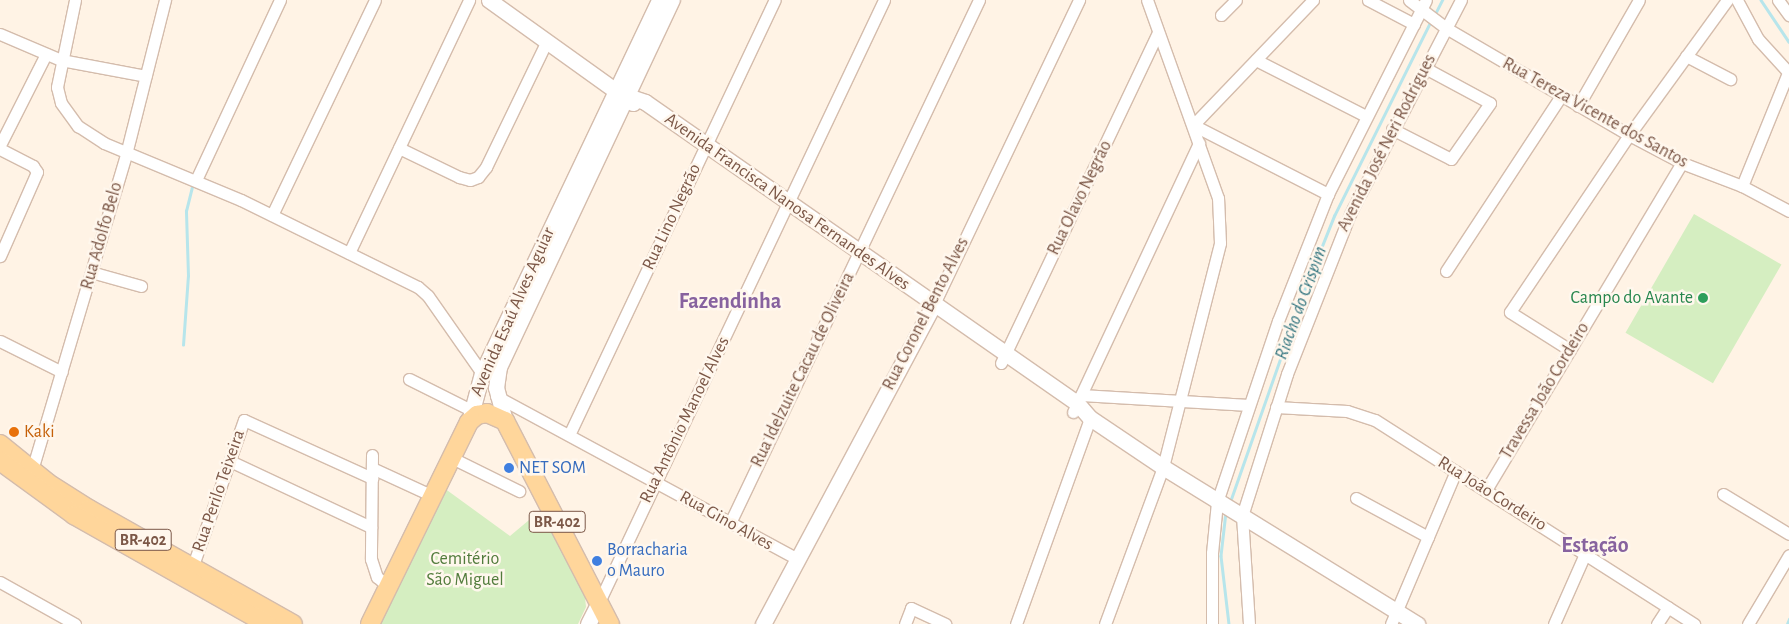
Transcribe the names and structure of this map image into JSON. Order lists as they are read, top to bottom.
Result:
{
  "streets": {
    "main road": ["Avenida Esaú Alves Aguiar", "BR-402"],
    "street": [
      "Rua Tereza Vicente dos Santos",
      "Avenida José Neri Rodrigues",
      "Rua Olavo Negrão",
      "Avenida Francisca Nanosa Fernandes Alves",
      "Rua Lino Negrão",
      "Rua Adolfo Belo",
      "Rua Coronel Bento Alves",
      "Rua Idelzuite Cacau de Oliveira",
      "Travessa João Cordeiro",
      "Rua Antônio Manoel Alves",
      "Rua Perilo Teixeira",
      "Rua João Cordeiro",
      "Rua Gino Alves"
    ]
  },
  "crossings": [
    ["Rua Tereza Vicente dos Santos", "Avenida José Neri Rodrigues"],
    ["Rua Tereza Vicente dos Santos", "Travessa João Cordeiro"],
    ["Avenida José Neri Rodrigues", "Avenida Francisca Nanosa Fernandes Alves"],
    ["Avenida José Neri Rodrigues", "Rua João Cordeiro"],
    ["Rua Olavo Negrão", "Avenida Francisca Nanosa Fernandes Alves"],
    ["Avenida Francisca Nanosa Fernandes Alves", "Rua Lino Negrão"],
    ["Avenida Francisca Nanosa Fernandes Alves", "Avenida Esaú Alves Aguiar"],
    ["Avenida Francisca Nanosa Fernandes Alves", "Rua Coronel Bento Alves"],
    ["Avenida Francisca Nanosa Fernandes Alves", "Rua Idelzuite Cacau de Oliveira"],
    ["Avenida Francisca Nanosa Fernandes Alves", "Rua Antônio Manoel Alves"],
    ["Rua Lino Negrão", "Rua Gino Alves"],
    ["Rua Adolfo Belo", "BR-402"],
    ["Avenida Esaú Alves Aguiar", "Rua Gino Alves"],
    ["Avenida Esaú Alves Aguiar", "BR-402"],
    ["Rua Coronel Bento Alves", "Rua Gino Alves"],
    ["Rua Idelzuite Cacau de Oliveira", "Rua Gino Alves"],
    ["Travessa João Cordeiro", "Rua João Cordeiro"],
    ["Rua Antônio Manoel Alves", "Rua Gino Alves"],
    ["Rua Antônio Manoel Alves", "BR-402"],
    ["Rua Perilo Teixeira", "BR-402"]
  ],
  "districts": ["Fazendinha", "Estação"],
  "water": ["Riacho do Crispim"],
  "parks": ["Cemitério São Miguel"],
  "places": [
    "Campo do Avante",
    "Kaki",
    "NET SOM",
    "Borracharia o Mauro"
  ]
}
